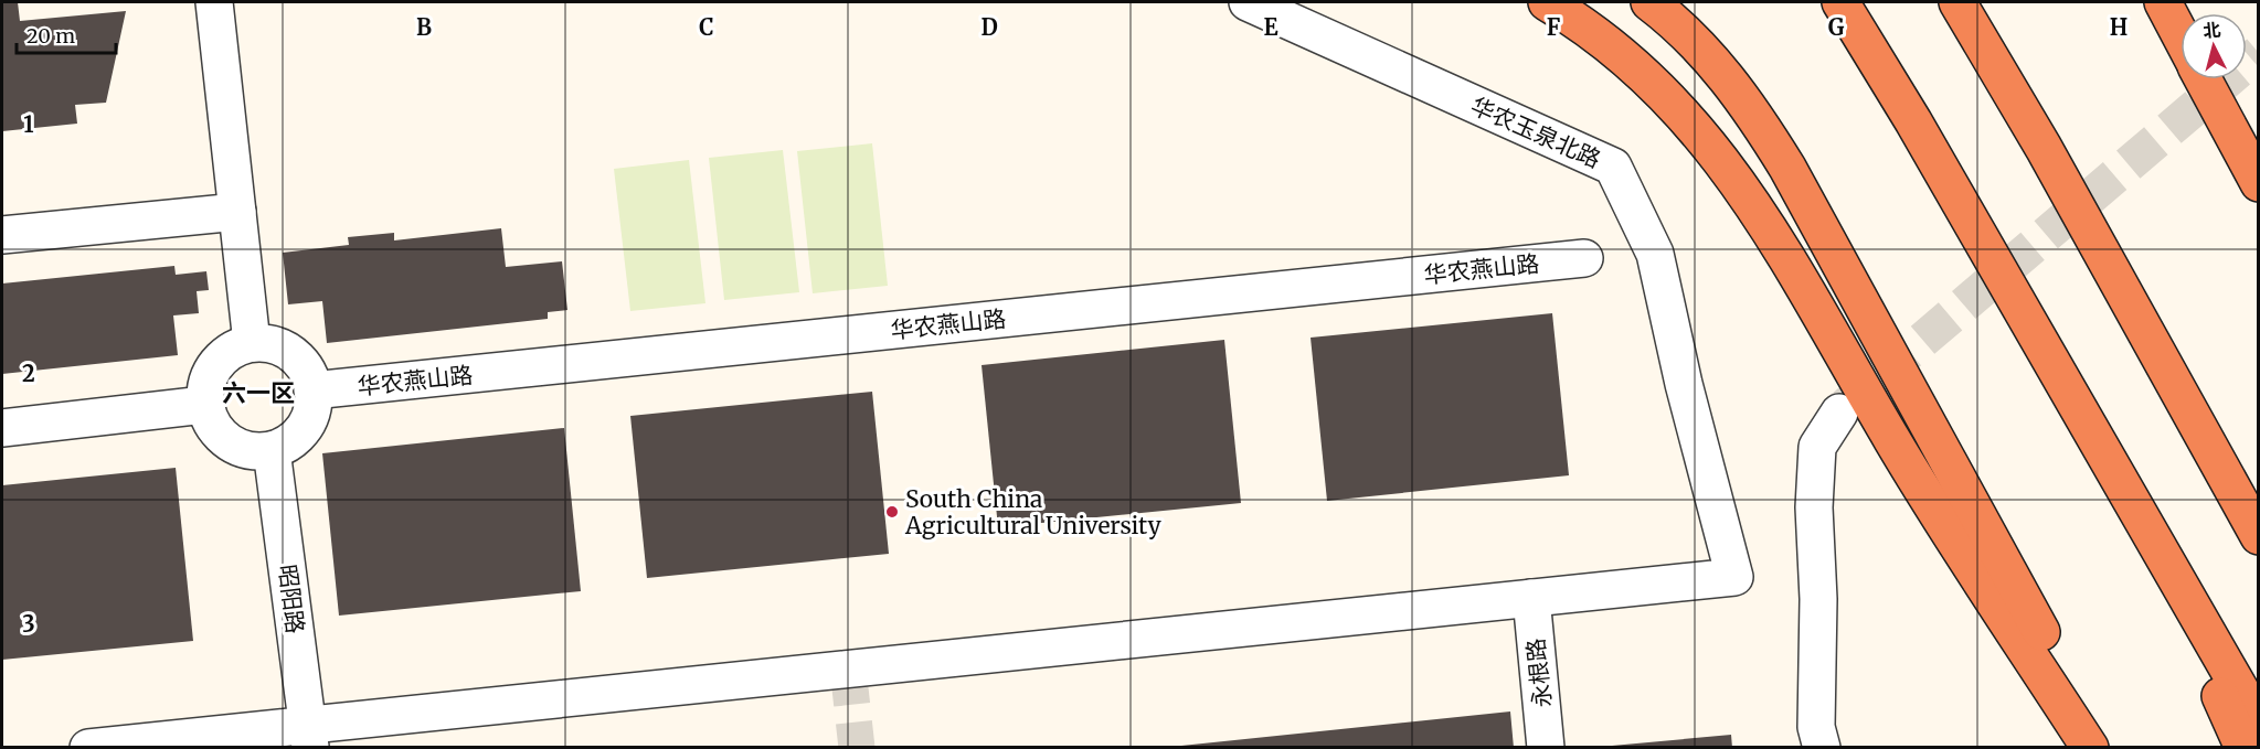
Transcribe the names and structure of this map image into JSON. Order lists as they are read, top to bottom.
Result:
{
  "streets": {
    "street": [
      "华农玉泉北路",
      "华农燕山路",
      "昭阳路",
      "永根路"
    ]
  },
  "crossings": [
    ["华农玉泉北路", "永根路"],
    ["华农燕山路", "昭阳路"]
  ],
  "districts": ["六一区"],
  "places": ["South China Agricultural University"],
  "scale_bar": "20 m",
  "north": "top",
  "grid": {
    "columns": [
      "B",
      "C",
      "D",
      "E",
      "F",
      "G",
      "H"
    ],
    "rows": ["1", "2", "3"]
  }
}
